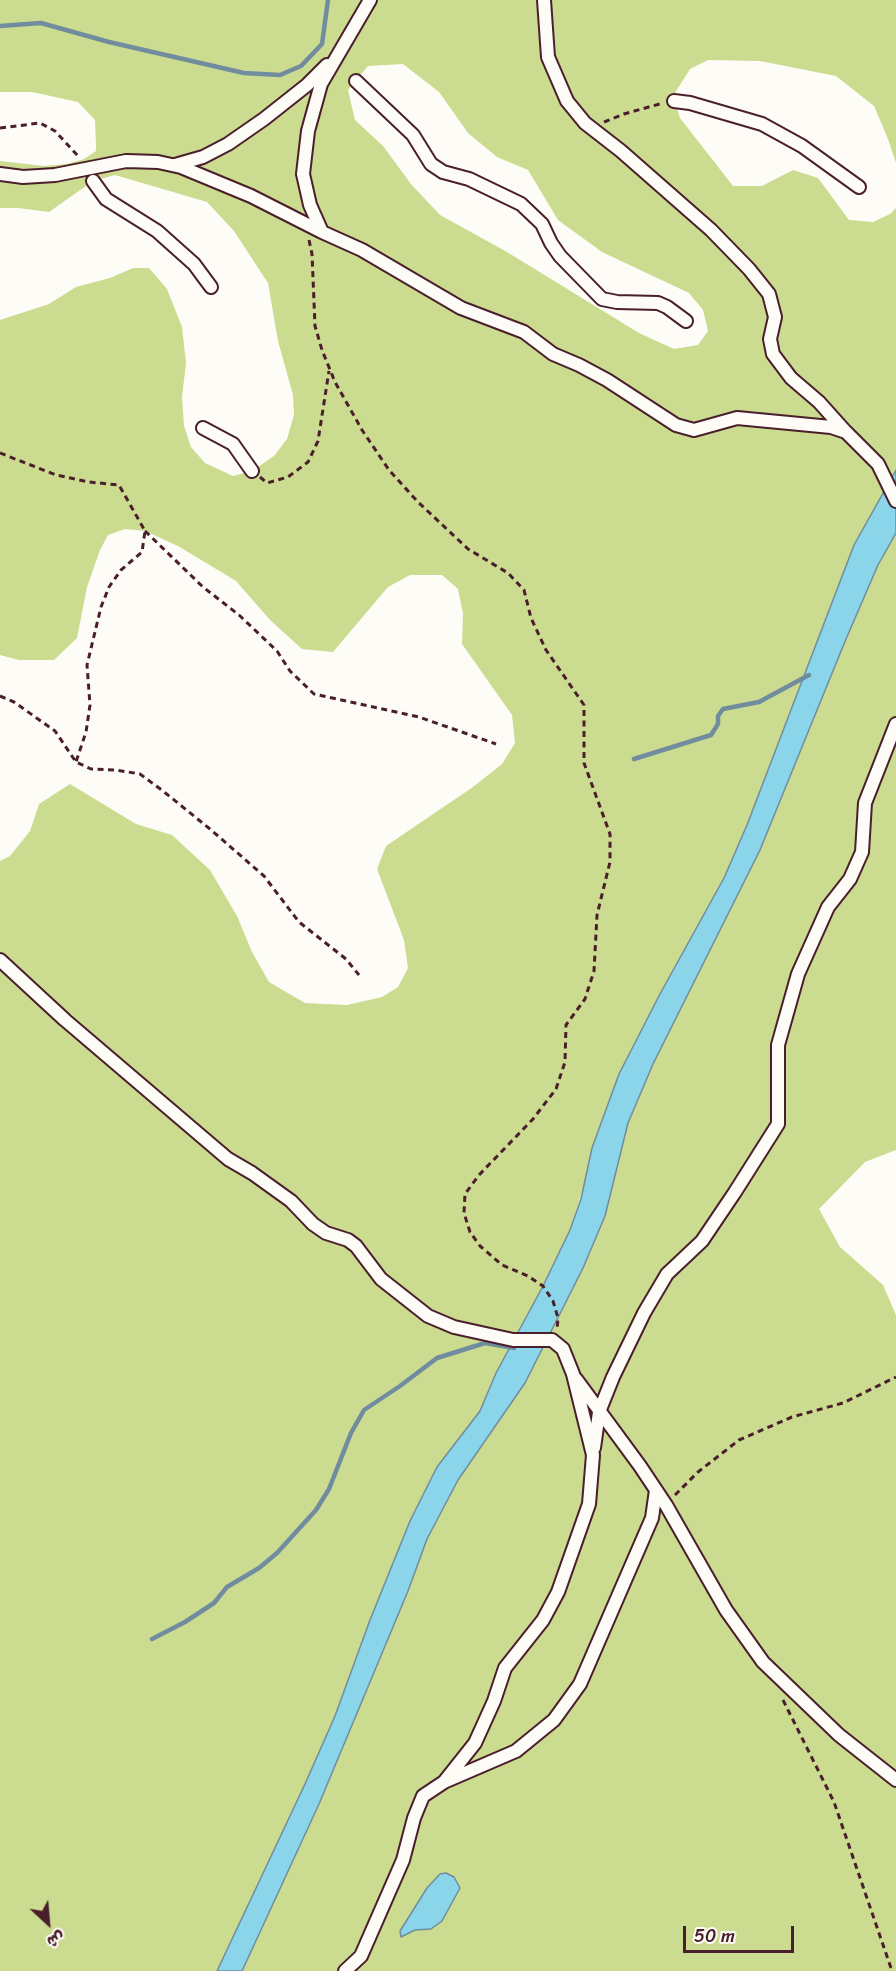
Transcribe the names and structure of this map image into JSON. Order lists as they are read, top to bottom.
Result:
{
  "scale_bar": "50 m",
  "north": "bottom right"
}
